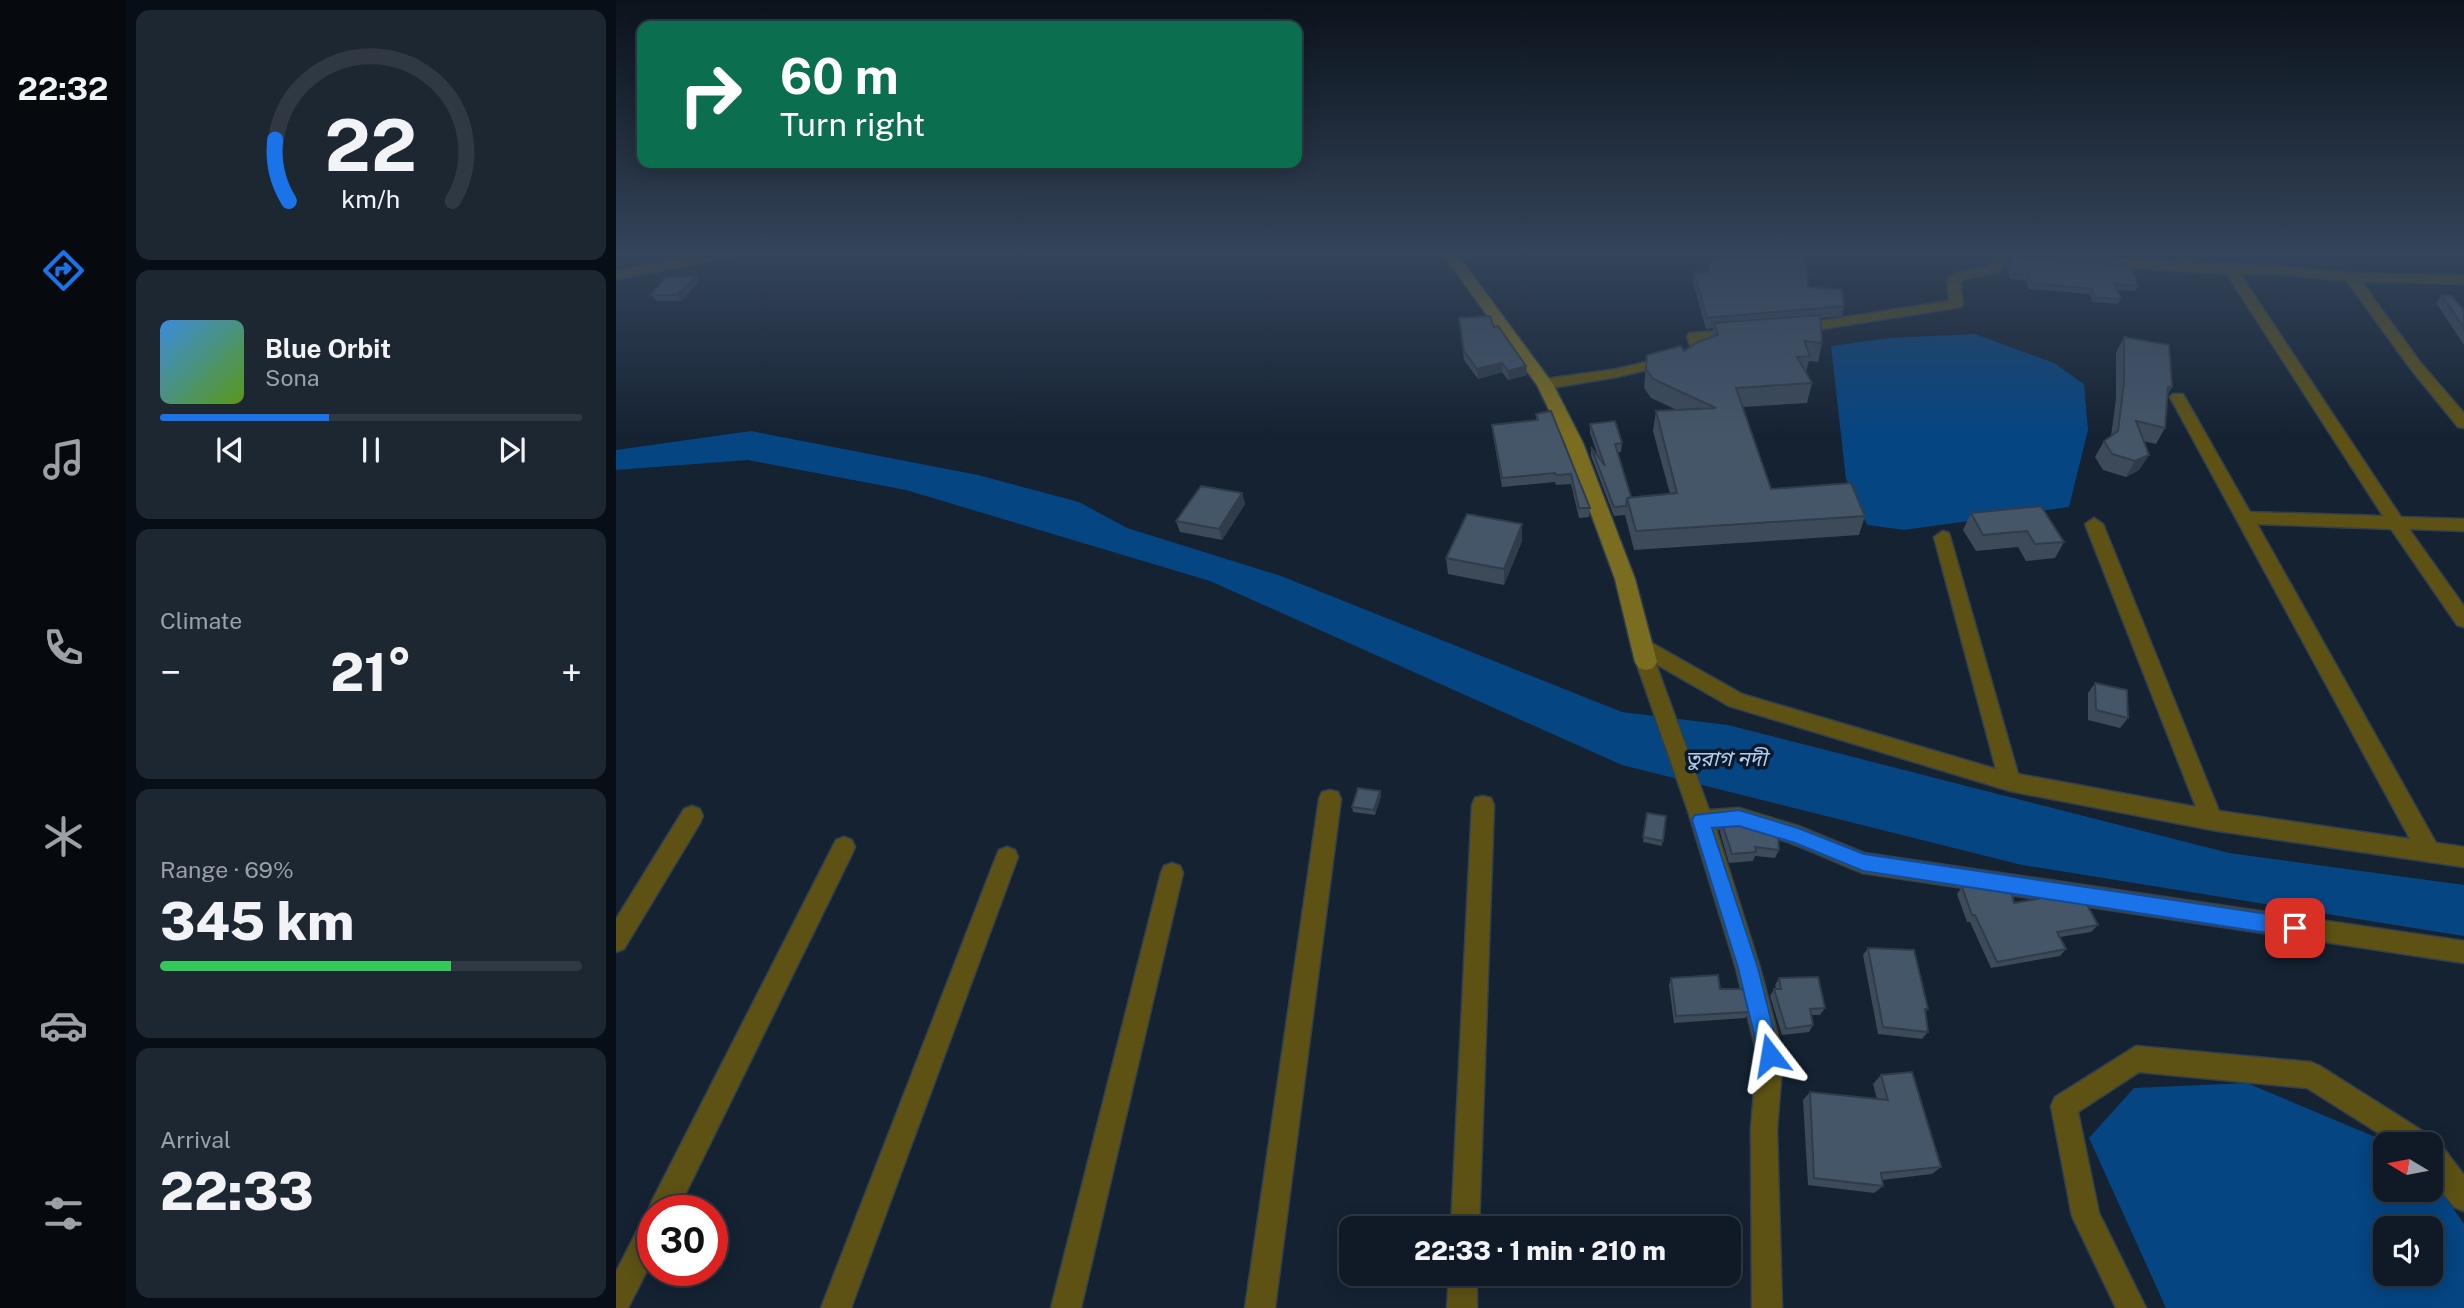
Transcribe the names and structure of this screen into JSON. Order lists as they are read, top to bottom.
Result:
{
  "water": ["তুরাগ নদী"],
  "north": "left",
  "page": {
    "tabs": "22:32",
    "turn": ["60 m", "Turn right"],
    "song": ["Blue Orbit", "Sona"],
    "tile": [
      "Climate",
      ["Range · 69%", "345 km"],
      ["Arrival", "22:33"]
    ],
    "heat": ["−", "21°", "+"],
    "limit": "30",
    "trip": "22:33 · 1 min · 210 m",
    "gauge": ["22", "km/h"]
  }
}
